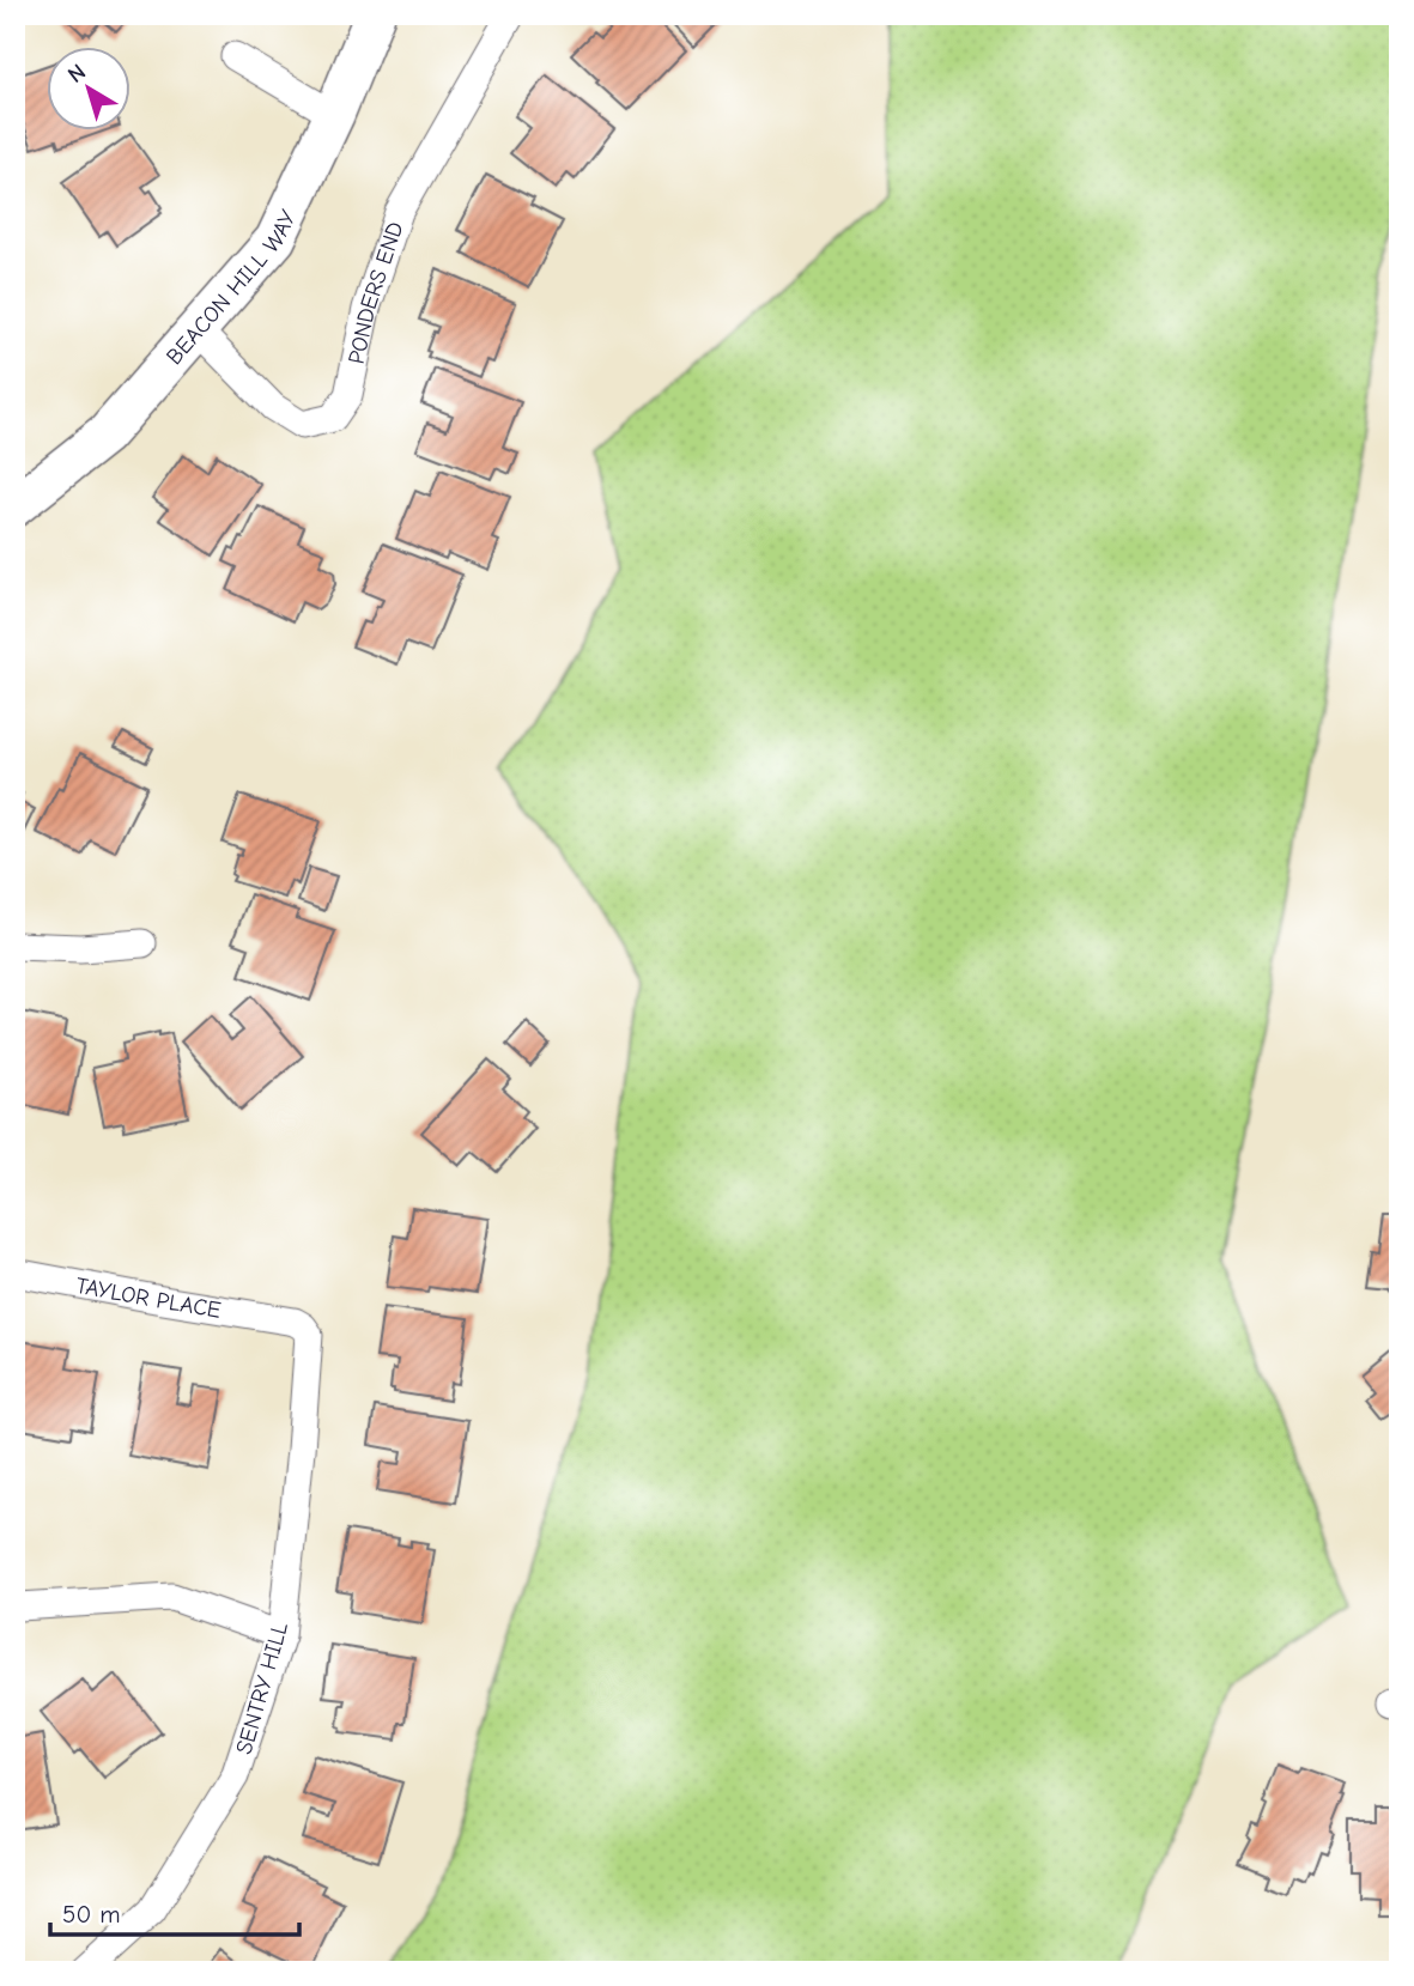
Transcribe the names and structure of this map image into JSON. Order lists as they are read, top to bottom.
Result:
{
  "streets": {
    "street": [
      "BEACON HILL WAY",
      "PONDERS END",
      "TAYLOR PLACE",
      "SENTRY HILL"
    ]
  },
  "crossings": [
    ["BEACON HILL WAY", "PONDERS END"],
    ["TAYLOR PLACE", "SENTRY HILL"]
  ],
  "scale_bar": "50 m",
  "north": "top left"
}
